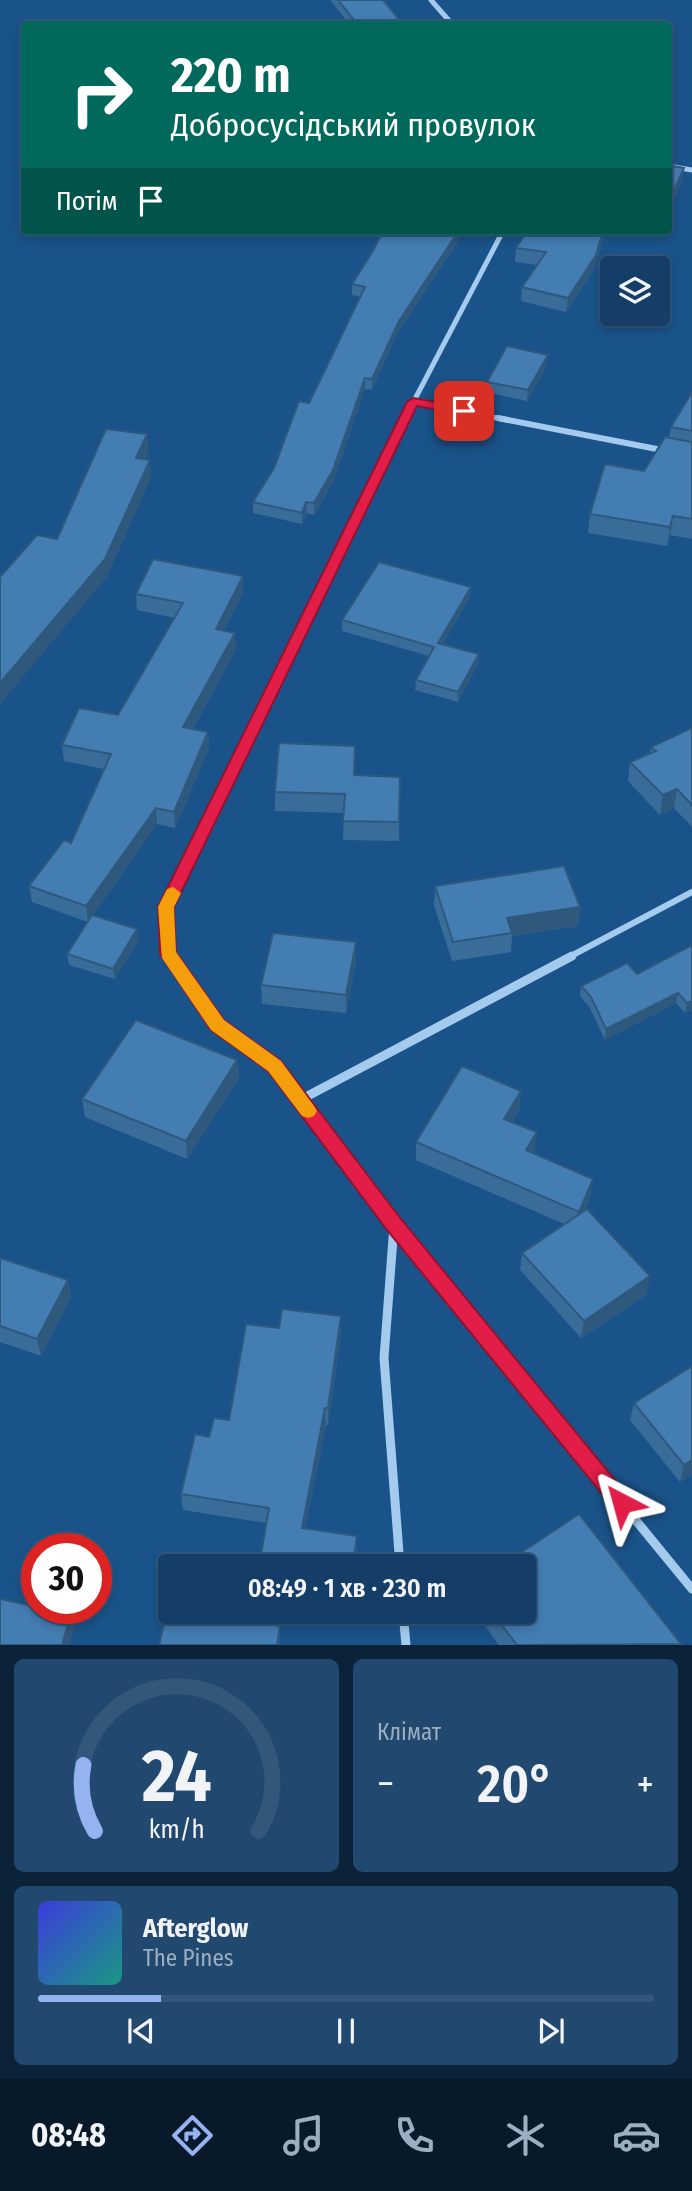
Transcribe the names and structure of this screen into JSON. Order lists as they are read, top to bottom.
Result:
{
  "page": {
    "turn": ["220 m", "Добросусідський провулок"],
    "then": "Потім",
    "limit": "30",
    "trip": "08:49 · 1 хв · 230 m",
    "tile": "Клімат",
    "heat": ["−", "20°", "+"],
    "song": ["Afterglow", "The Pines"],
    "tabs": "08:48",
    "gauge": ["24", "km/h"]
  }
}
